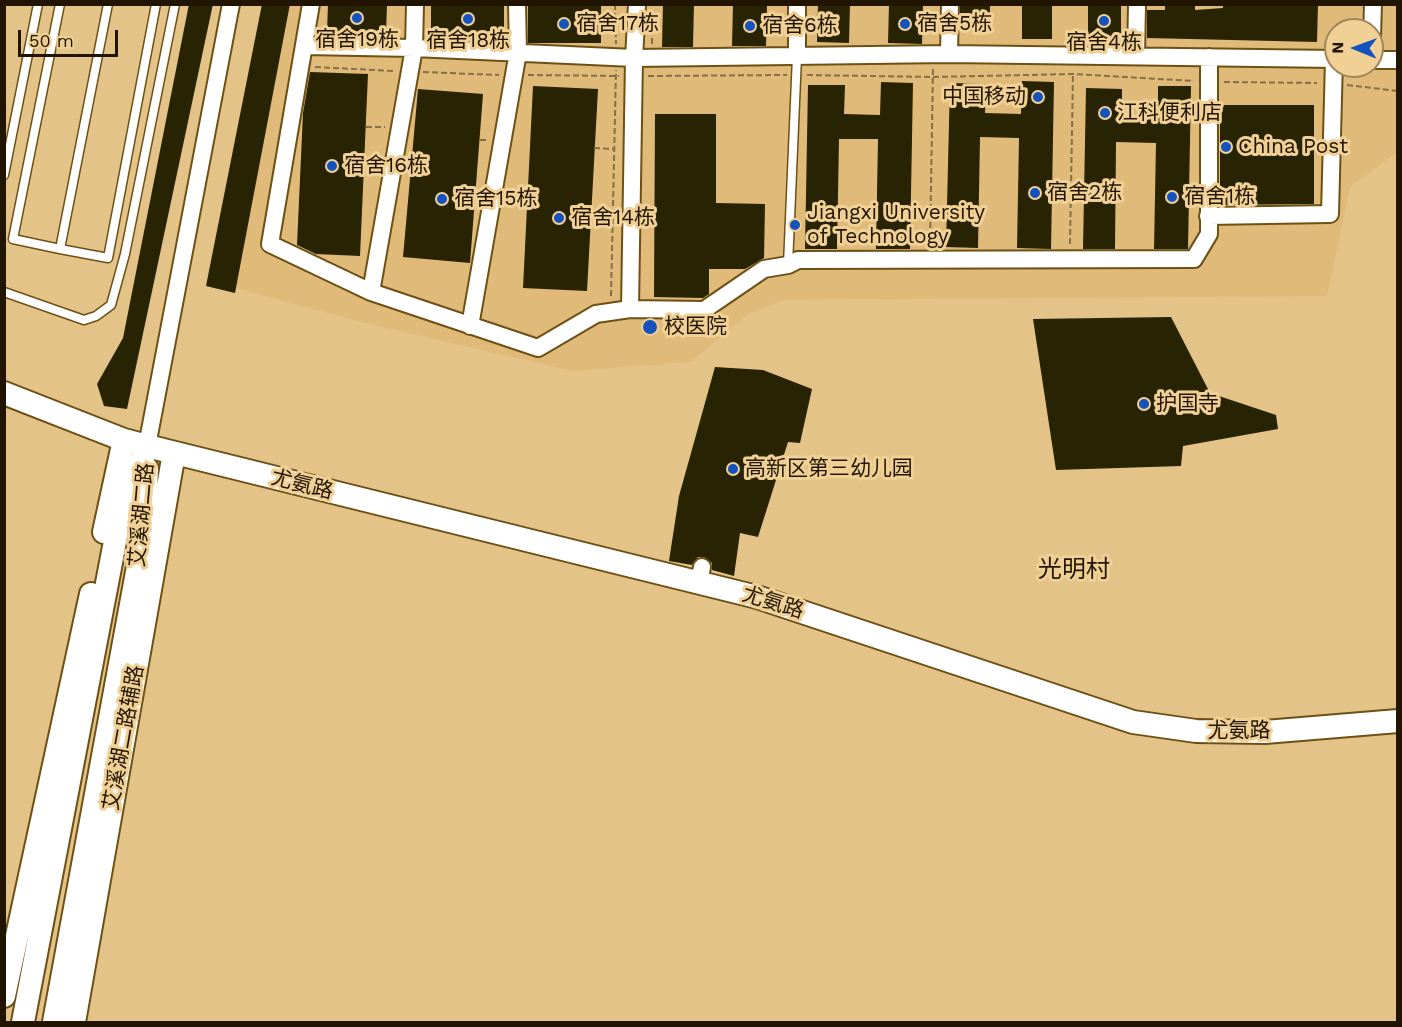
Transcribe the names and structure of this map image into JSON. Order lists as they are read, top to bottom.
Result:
{
  "streets": {
    "main road": ["尤氨路", "艾溪湖二路", "艾溪湖二路辅路"]
  },
  "crossings": [
    ["尤氨路", "艾溪湖二路"],
    ["尤氨路", "艾溪湖二路辅路"]
  ],
  "districts": ["光明村"],
  "places": [
    "宿舍19栋",
    "宿舍18栋",
    "宿舍4栋",
    "宿舍17栋",
    "宿舍5栋",
    "宿舍6栋",
    "中国移动",
    "江科便利店",
    "China Post",
    "宿舍16栋",
    "宿舍2栋",
    "宿舍1栋",
    "宿舍15栋",
    "宿舍14栋",
    "Jiangxi University of Technology",
    "校医院",
    "护国寺",
    "高新区第三幼儿园"
  ],
  "scale_bar": "50 m",
  "north": "left"
}
